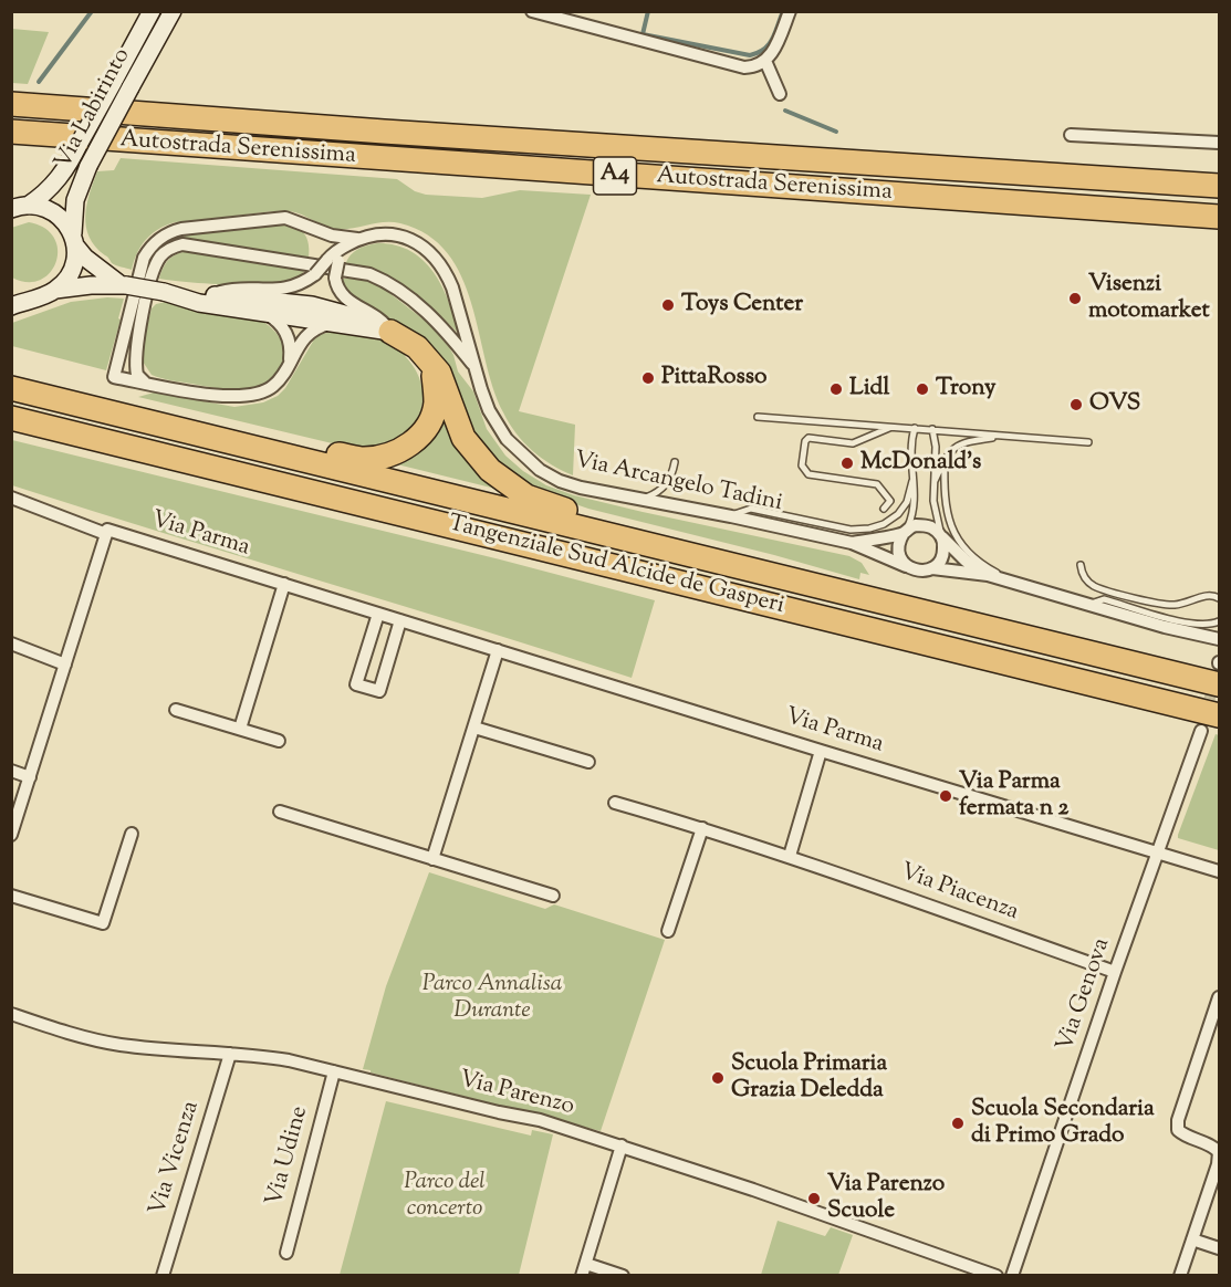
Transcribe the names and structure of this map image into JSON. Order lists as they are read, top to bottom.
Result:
{
  "streets": {
    "highway": ["Autostrada Serenissima", "A4", "Tangenziale Sud Alcide de Gasperi"],
    "main road": ["Via Labirinto"],
    "street": [
      "Via Arcangelo Tadini",
      "Via Parma",
      "Via Piacenza",
      "Via Genova",
      "Via Parenzo",
      "Via Udine",
      "Via Vicenza"
    ]
  },
  "crossings": [
    ["Via Parma", "Via Genova"],
    ["Via Piacenza", "Via Genova"],
    ["Via Parenzo", "Via Udine"],
    ["Via Parenzo", "Via Vicenza"]
  ],
  "parks": ["Parco Annalisa Durante", "Parco del concerto"],
  "places": [
    "Visenzi motomarket",
    "Toys Center",
    "PittaRosso",
    "Lidl",
    "Trony",
    "OVS",
    "McDonald's",
    "Via Parma fermata n 2",
    "Scuola Primaria Grazia Deledda",
    "Scuola Secondaria di Primo Grado",
    "Via Parenzo Scuole"
  ]
}
